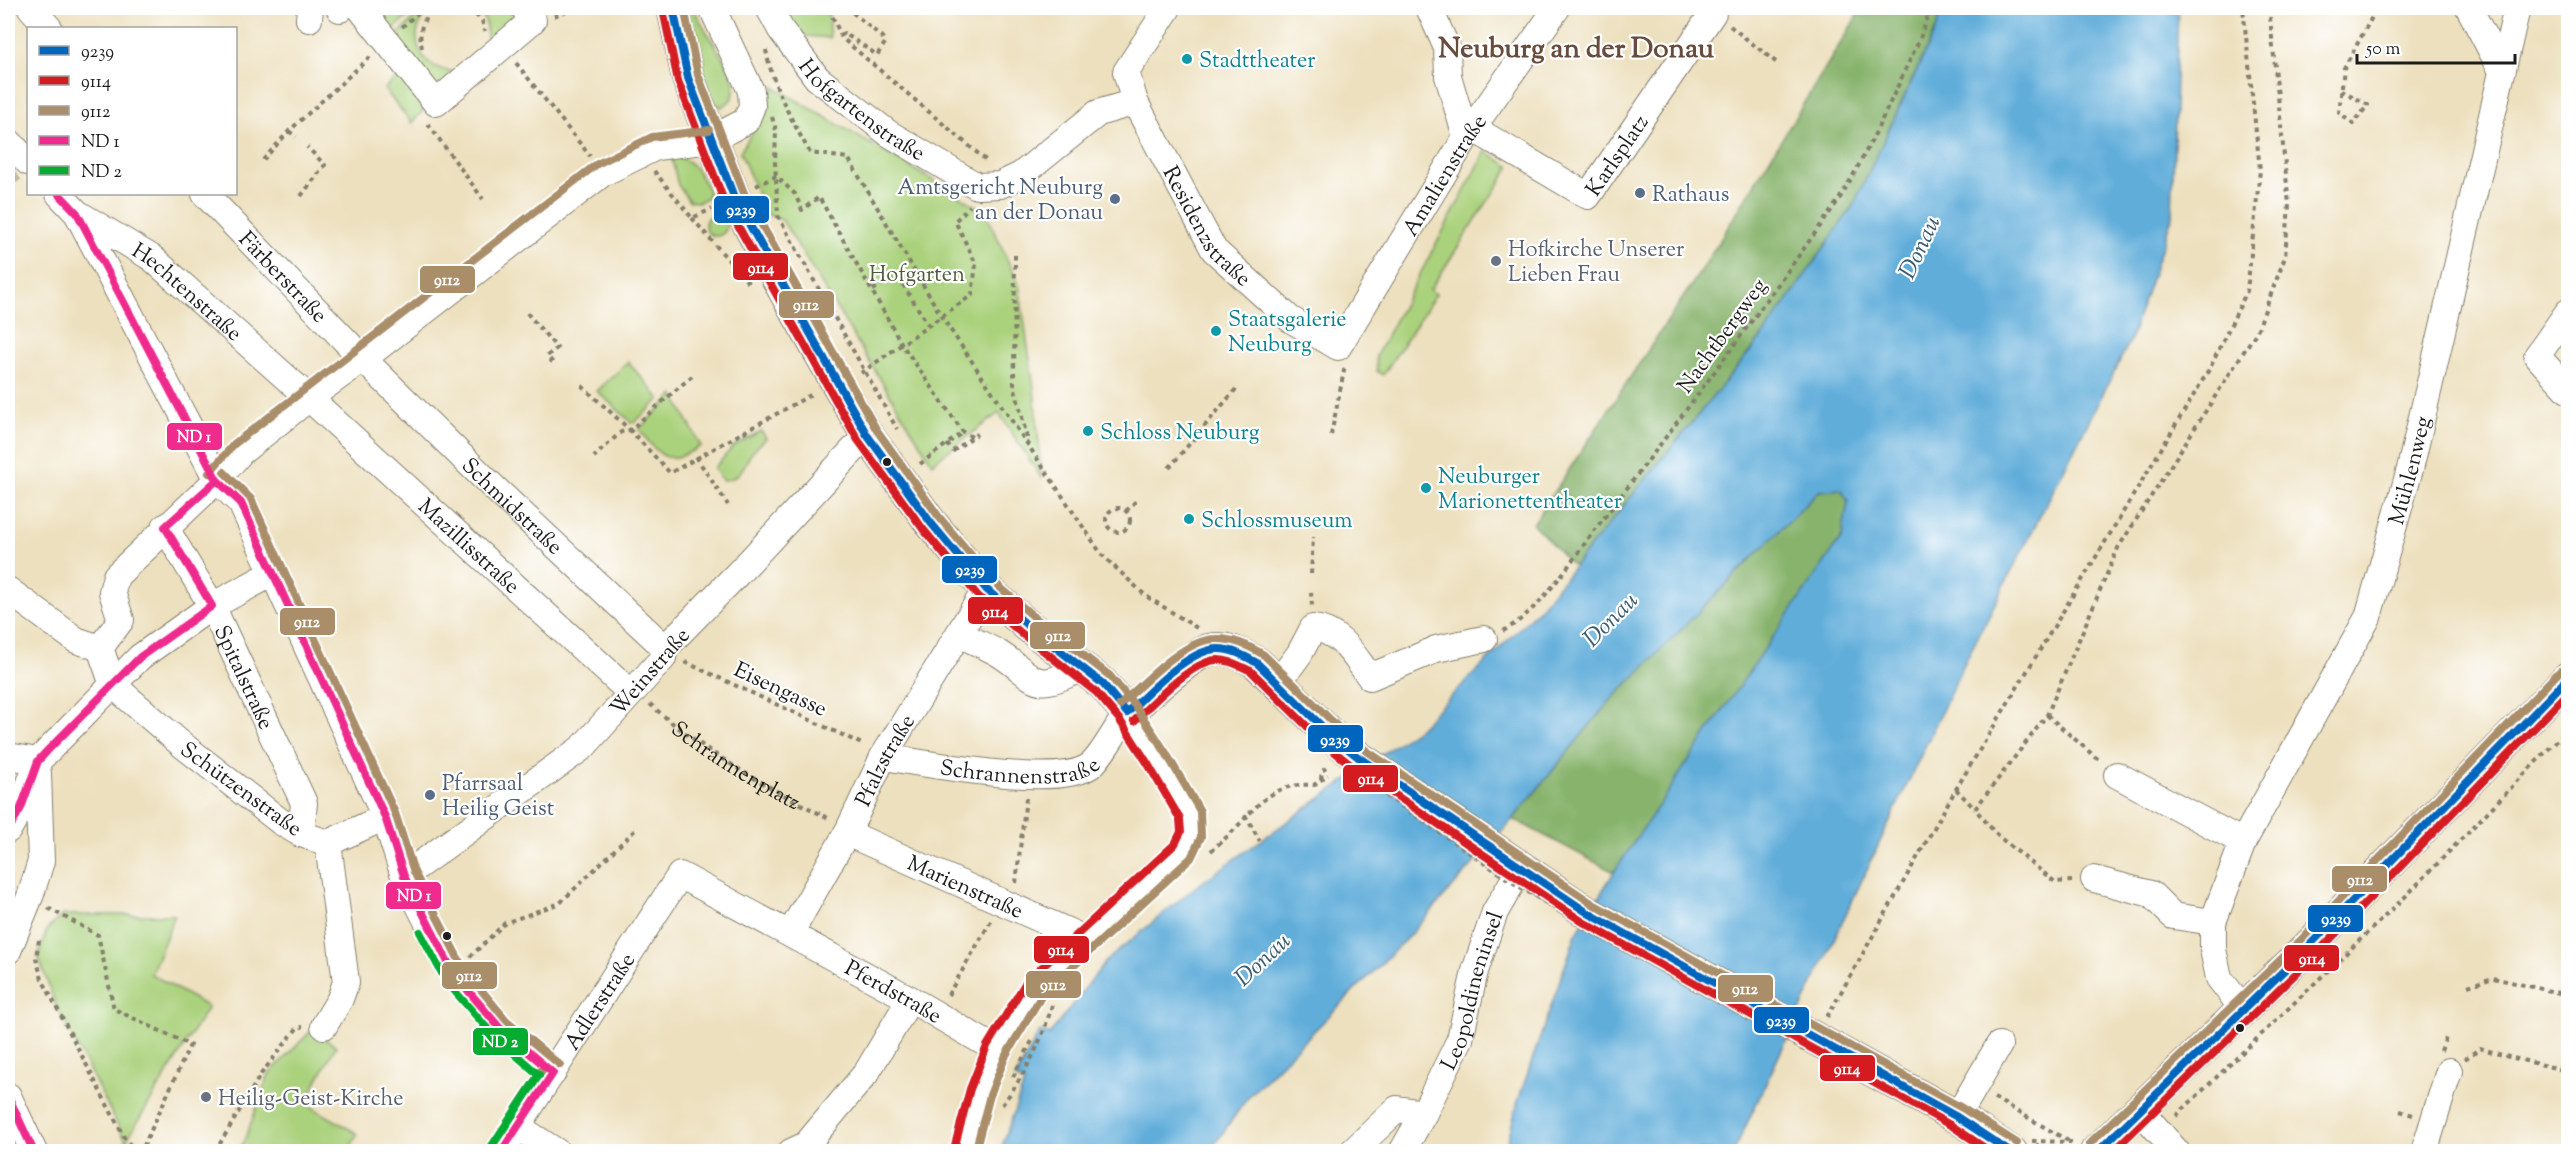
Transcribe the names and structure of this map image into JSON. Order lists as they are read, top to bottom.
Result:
{
  "streets": {
    "street": [
      "Hofgartenstraße",
      "Karlsplatz",
      "Amalienstraße",
      "Residenzstraße",
      "Färberstraße",
      "Hechtenstraße",
      "Mühlenweg",
      "Schmidstraße",
      "Mazillisstraße",
      "Weinstraße",
      "Spitalstraße",
      "Schrannenstraße",
      "Pfalzstraße",
      "Schützenstraße",
      "Marienstraße",
      "Leopoldineninsel",
      "Pferdstraße",
      "Adlerstraße"
    ],
    "path": ["Nachtbergweg", "Eisengasse", "Schrannenplatz"]
  },
  "crossings": [
    ["Karlsplatz", "Amalienstraße"],
    ["Amalienstraße", "Residenzstraße"],
    ["Färberstraße", "Schmidstraße"],
    ["Hechtenstraße", "Mazillisstraße"],
    ["Schmidstraße", "Weinstraße"],
    ["Schmidstraße", "Eisengasse"],
    ["Mazillisstraße", "Weinstraße"],
    ["Mazillisstraße", "Schrannenplatz"],
    ["Weinstraße", "Eisengasse"],
    ["Weinstraße", "Schrannenplatz"],
    ["Spitalstraße", "Schützenstraße"],
    ["Eisengasse", "Schrannenstraße"],
    ["Eisengasse", "Pfalzstraße"],
    ["Schrannenstraße", "Pfalzstraße"],
    ["Pfalzstraße", "Schrannenplatz"],
    ["Pfalzstraße", "Marienstraße"],
    ["Pfalzstraße", "Pferdstraße"],
    ["Pfalzstraße", "Adlerstraße"],
    ["Schrannenplatz", "Marienstraße"],
    ["Pferdstraße", "Adlerstraße"]
  ],
  "districts": ["Neuburg an der Donau"],
  "water": ["Donau"],
  "parks": ["Hofgarten"],
  "places": [
    "Stadttheater",
    "Rathaus",
    "Amtsgericht Neuburg an der Donau",
    "Hofkirche Unserer Lieben Frau",
    "Staatsgalerie Neuburg",
    "Schloss Neuburg",
    "Neuburger Marionettentheater",
    "Schlossmuseum",
    "Pfarrsaal Heilig Geist",
    "Heilig-Geist-Kirche"
  ],
  "lines": ["transit line 9239", "transit line 9112", "transit line 9114"],
  "legend": [
    "9239",
    "9114",
    "9112",
    "ND 1",
    "ND 2"
  ],
  "scale_bar": "50 m"
}
